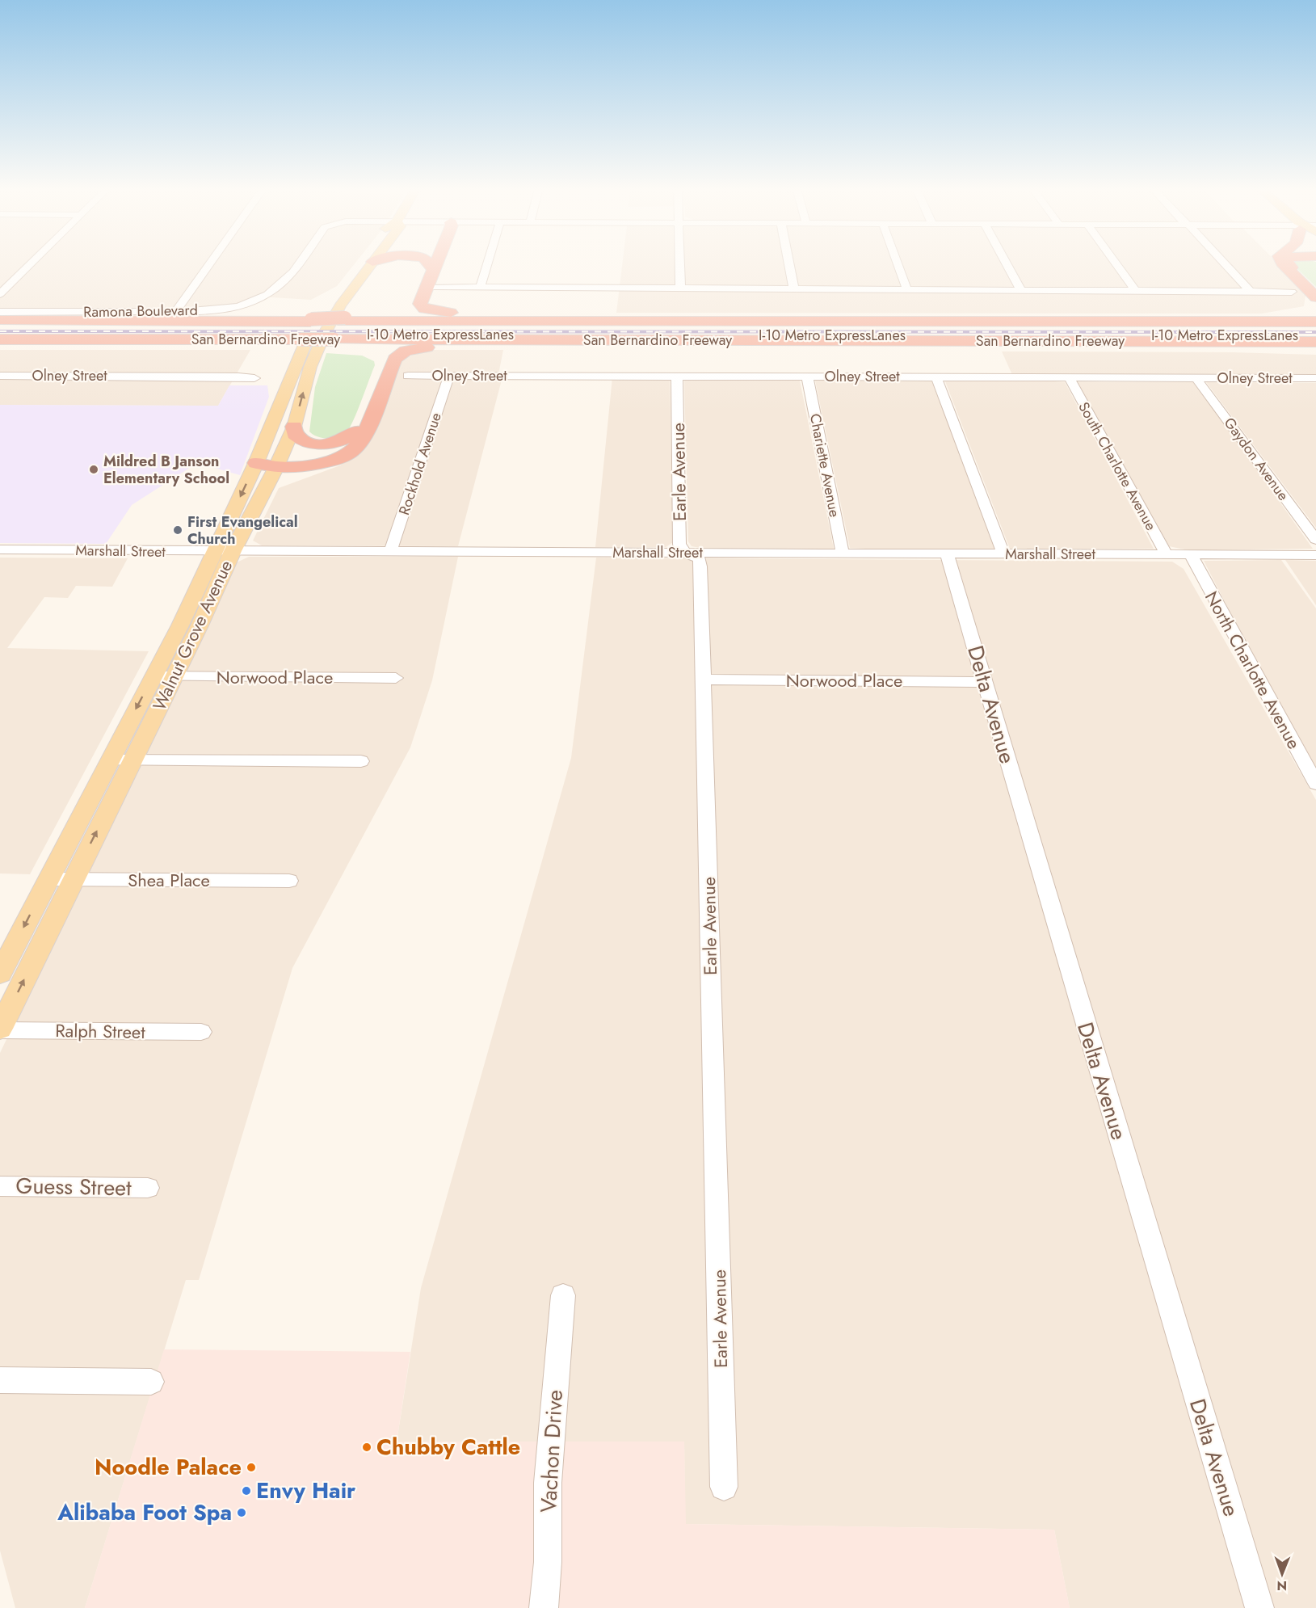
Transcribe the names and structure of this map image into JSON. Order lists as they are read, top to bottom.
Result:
{
  "streets": {
    "highway": ["I-10 Metro ExpressLanes", "San Bernardino Freeway"],
    "main road": ["Walnut Grove Avenue"],
    "street": [
      "Ramona Boulevard",
      "Olney Street",
      "Gaydon Avenue",
      "Rockhold Avenue",
      "Chariette Avenue",
      "South Charlotte Avenue",
      "Earle Avenue",
      "Marshall Street",
      "North Charlotte Avenue",
      "Norwood Place",
      "Delta Avenue",
      "Shea Place",
      "Ralph Street",
      "Guess Street",
      "Vachon Drive"
    ]
  },
  "crossings": [
    ["I-10 Metro ExpressLanes", "San Bernardino Freeway"],
    ["Olney Street", "Gaydon Avenue"],
    ["Olney Street", "Rockhold Avenue"],
    ["Olney Street", "Chariette Avenue"],
    ["Olney Street", "South Charlotte Avenue"],
    ["Olney Street", "Earle Avenue"],
    ["Rockhold Avenue", "Marshall Street"],
    ["Chariette Avenue", "Marshall Street"],
    ["South Charlotte Avenue", "Marshall Street"],
    ["Earle Avenue", "Marshall Street"],
    ["Earle Avenue", "Norwood Place"],
    ["Marshall Street", "Walnut Grove Avenue"],
    ["Marshall Street", "North Charlotte Avenue"],
    ["Marshall Street", "Delta Avenue"],
    ["Walnut Grove Avenue", "Norwood Place"],
    ["Walnut Grove Avenue", "Shea Place"],
    ["Walnut Grove Avenue", "Ralph Street"],
    ["Norwood Place", "Delta Avenue"]
  ],
  "places": [
    "Mildred B Janson Elementary School",
    "First Evangelical Church",
    "Chubby Cattle",
    "Noodle Palace",
    "Envy Hair",
    "Alibaba Foot Spa"
  ],
  "north": "bottom"
}
